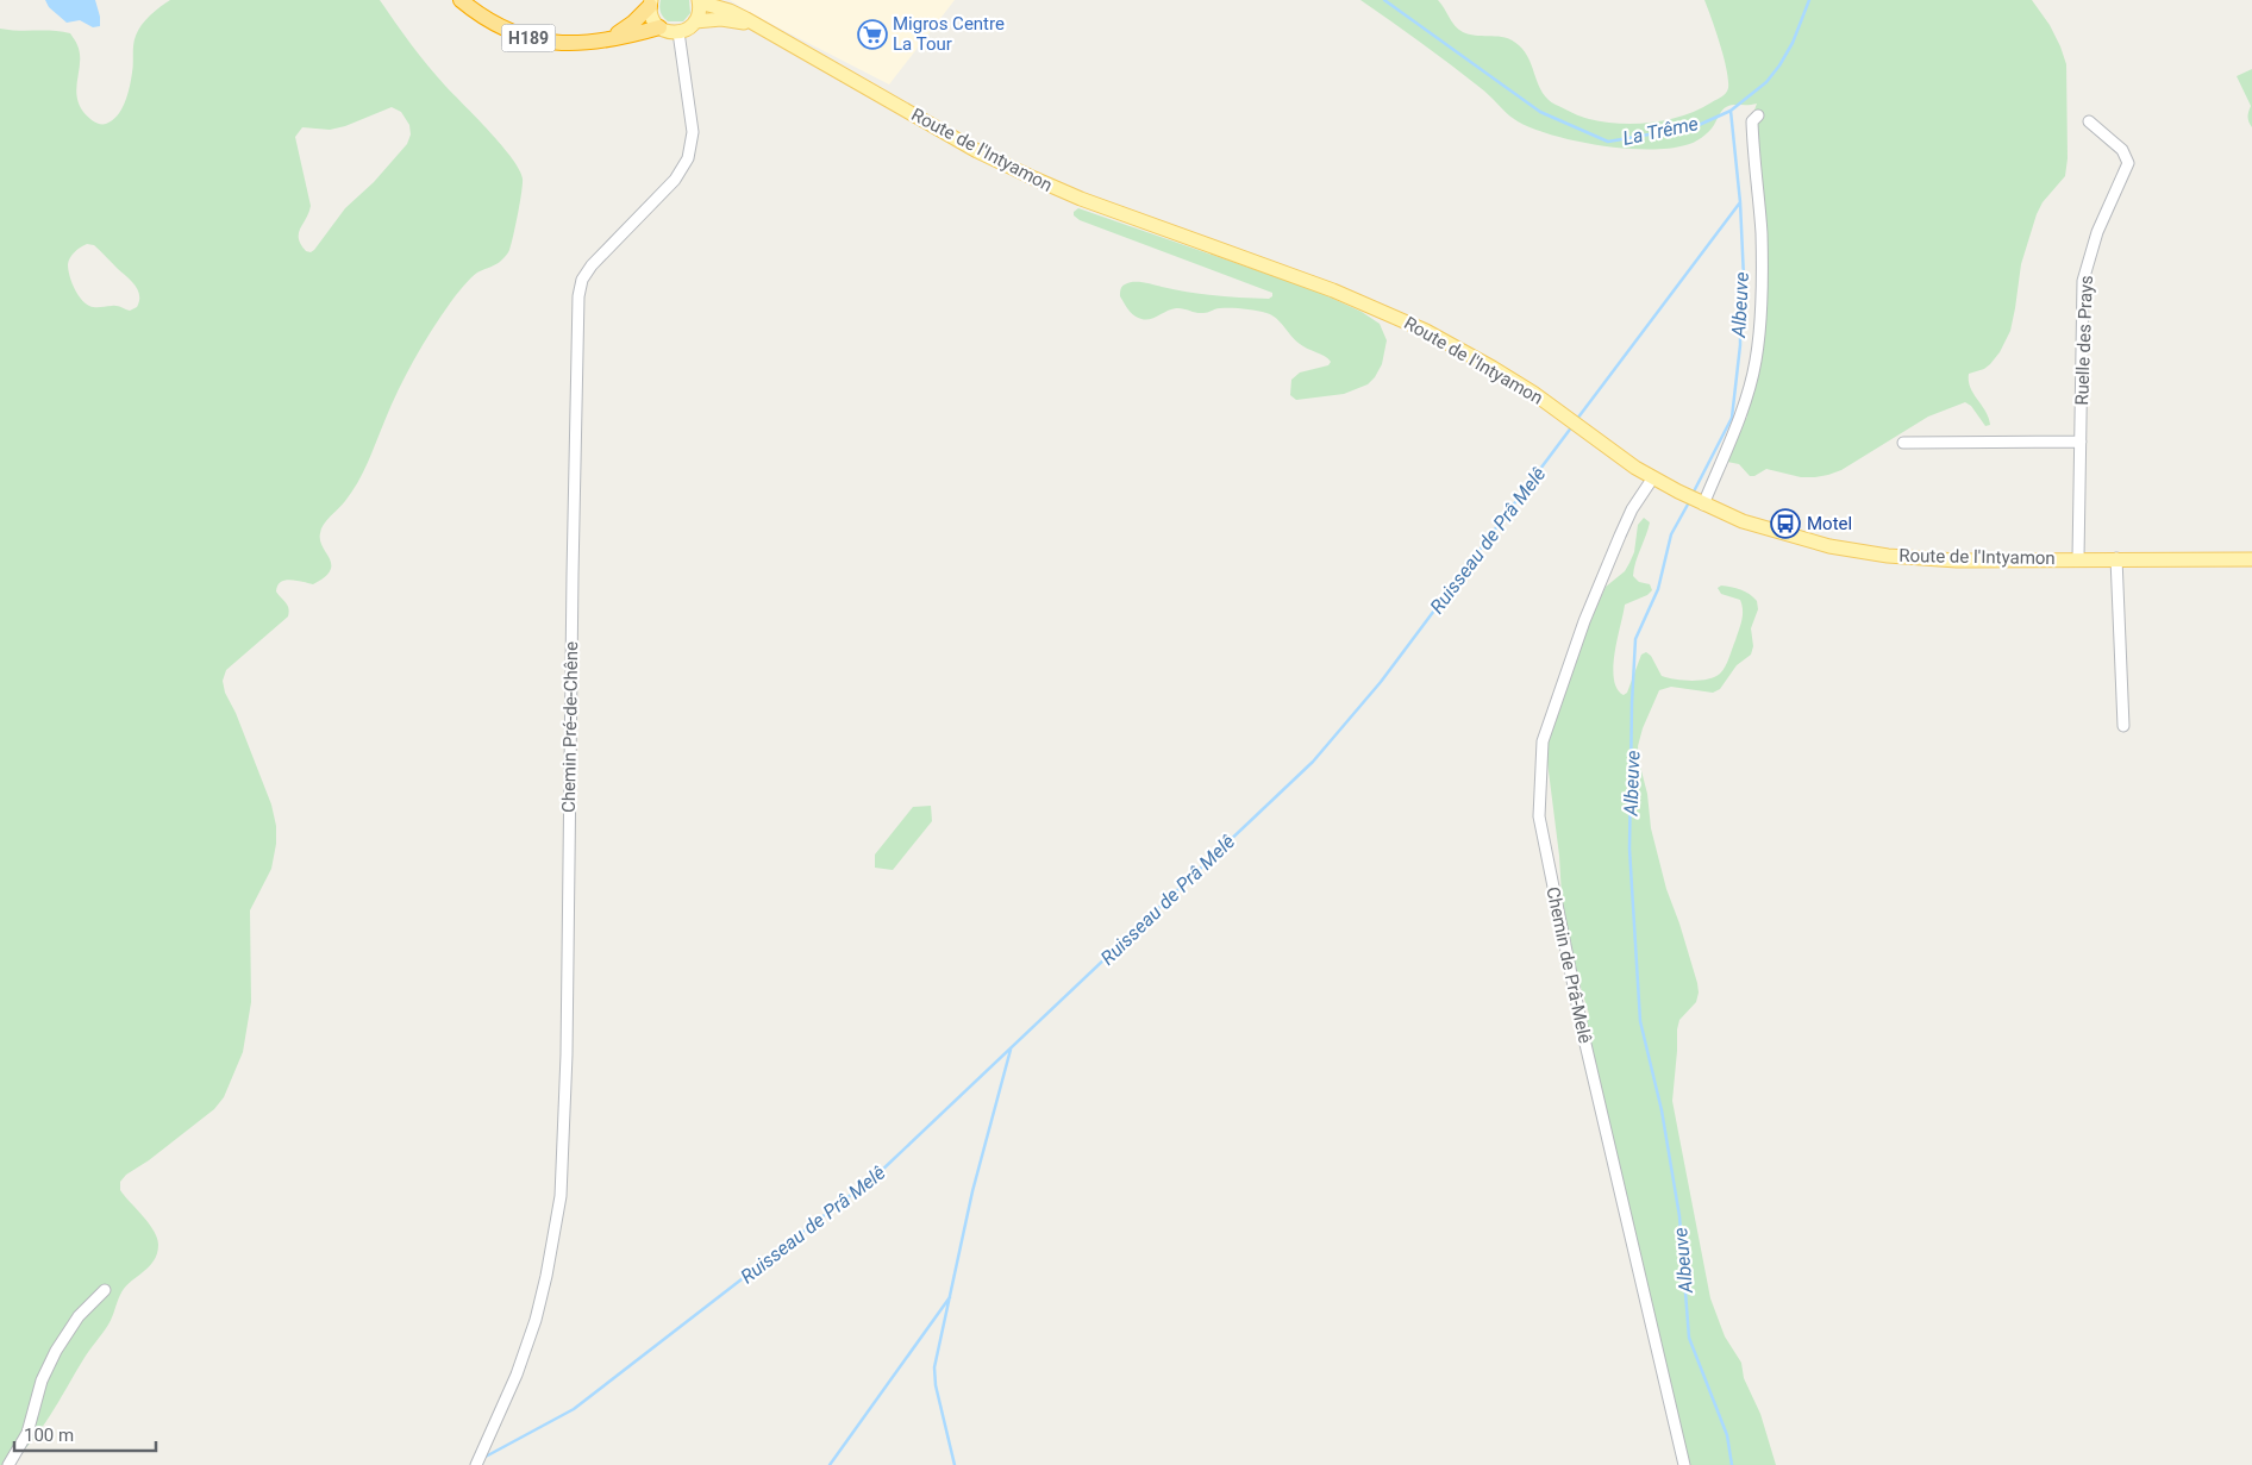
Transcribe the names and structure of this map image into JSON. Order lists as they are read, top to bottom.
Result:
{
  "streets": {
    "highway": ["H189"],
    "main road": ["Route de l'Intyamon"],
    "street": ["Ruelle des Prays", "Chemin Pré-de-Chêne", "Chemin de Prâ-Melê"]
  },
  "crossings": [
    ["Route de l'Intyamon", "Ruelle des Prays"],
    ["Route de l'Intyamon", "Chemin de Prâ-Melê"]
  ],
  "water": ["La Trême", "Albeuve", "Ruisseau de Prâ Melê"],
  "places": {
    "supermarket": ["Migros Centre La Tour"],
    "bus stop": ["Motel"]
  },
  "scale_bar": "100 m"
}
